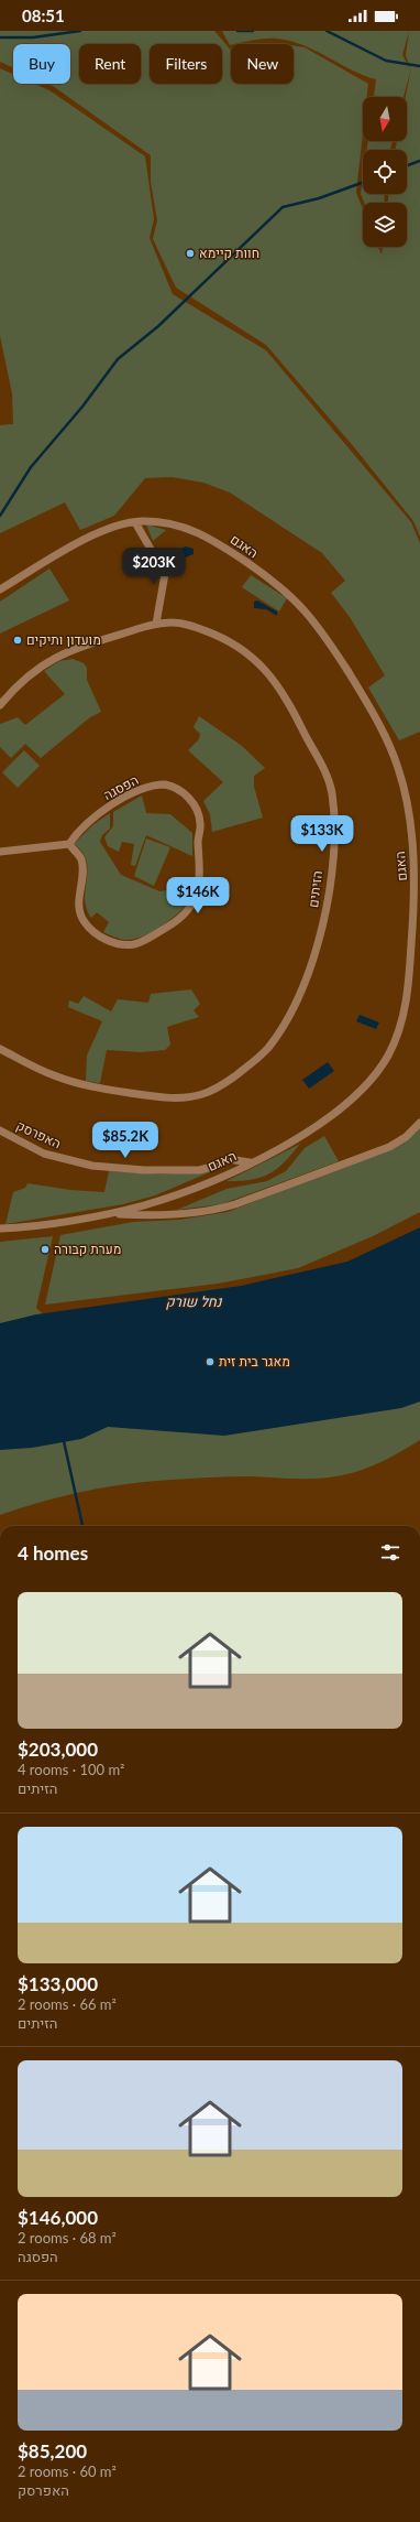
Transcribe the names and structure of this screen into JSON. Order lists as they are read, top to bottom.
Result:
{
  "streets": {
    "street": [
      "האגם",
      "הפסגה",
      "הזיתים",
      "האפרסק"
    ]
  },
  "crossings": [
    ["האגם", "האפרסק"]
  ],
  "water": ["נחל שורק"],
  "places": [
    "חוות קיימא",
    "מועדון ותיקים",
    "מערת קבורה",
    "מאגר בית זית"
  ],
  "north": "bottom",
  "page": {
    "status": "08:51",
    "chip": [
      "Buy",
      "Rent",
      "Filters",
      "New"
    ],
    "price": [
      "$203K",
      "$133K",
      "$146K",
      "$85.2K"
    ],
    "heading": "4 homes",
    "list": [
      {
        "name": "$203,000",
        "note": "4 rooms · 100 m² · הזיתים"
      },
      {
        "name": "$133,000",
        "note": "2 rooms · 66 m² · הזיתים"
      },
      {
        "name": "$146,000",
        "note": "2 rooms · 68 m² · הפסגה"
      },
      {
        "name": "$85,200",
        "note": "2 rooms · 60 m² · האפרסק"
      }
    ]
  }
}
